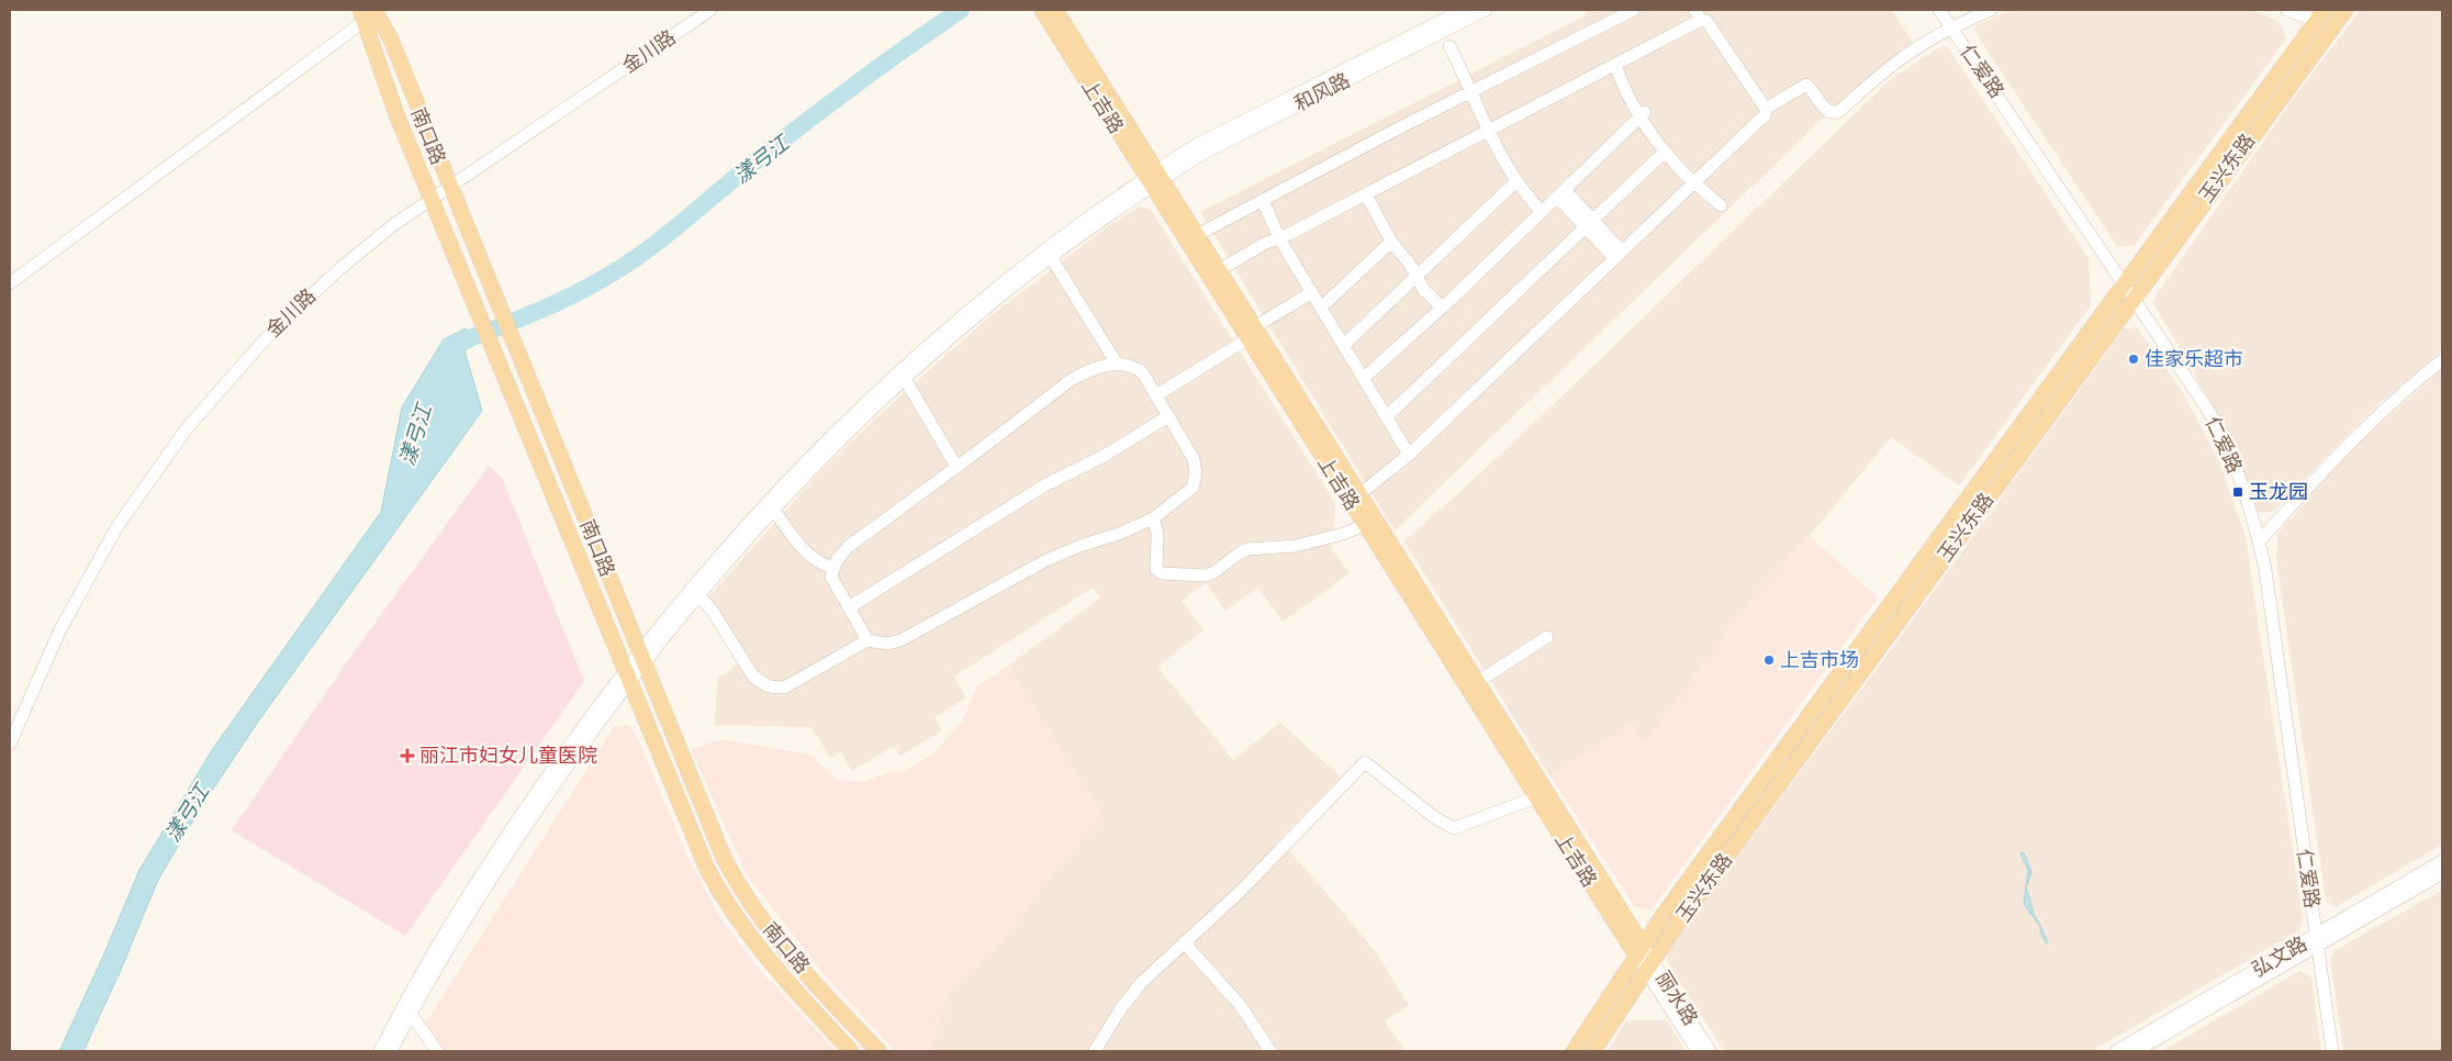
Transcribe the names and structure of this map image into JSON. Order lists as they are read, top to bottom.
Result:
{
  "streets": {
    "main road": ["上吉路", "南口路", "玉兴东路"],
    "street": [
      "金川路",
      "仁爱路",
      "和风路",
      "弘文路",
      "丽水路"
    ]
  },
  "crossings": [
    ["金川路", "南口路"],
    ["仁爱路", "玉兴东路"],
    ["仁爱路", "弘文路"],
    ["和风路", "上吉路"],
    ["上吉路", "玉兴东路"],
    ["上吉路", "丽水路"],
    ["玉兴东路", "丽水路"]
  ],
  "water": ["漾弓江"],
  "places": {
    "other": ["佳家乐超市", "上吉市场"],
    "transit": ["玉龙园"],
    "health": ["丽江市妇女儿童医院"]
  }
}
